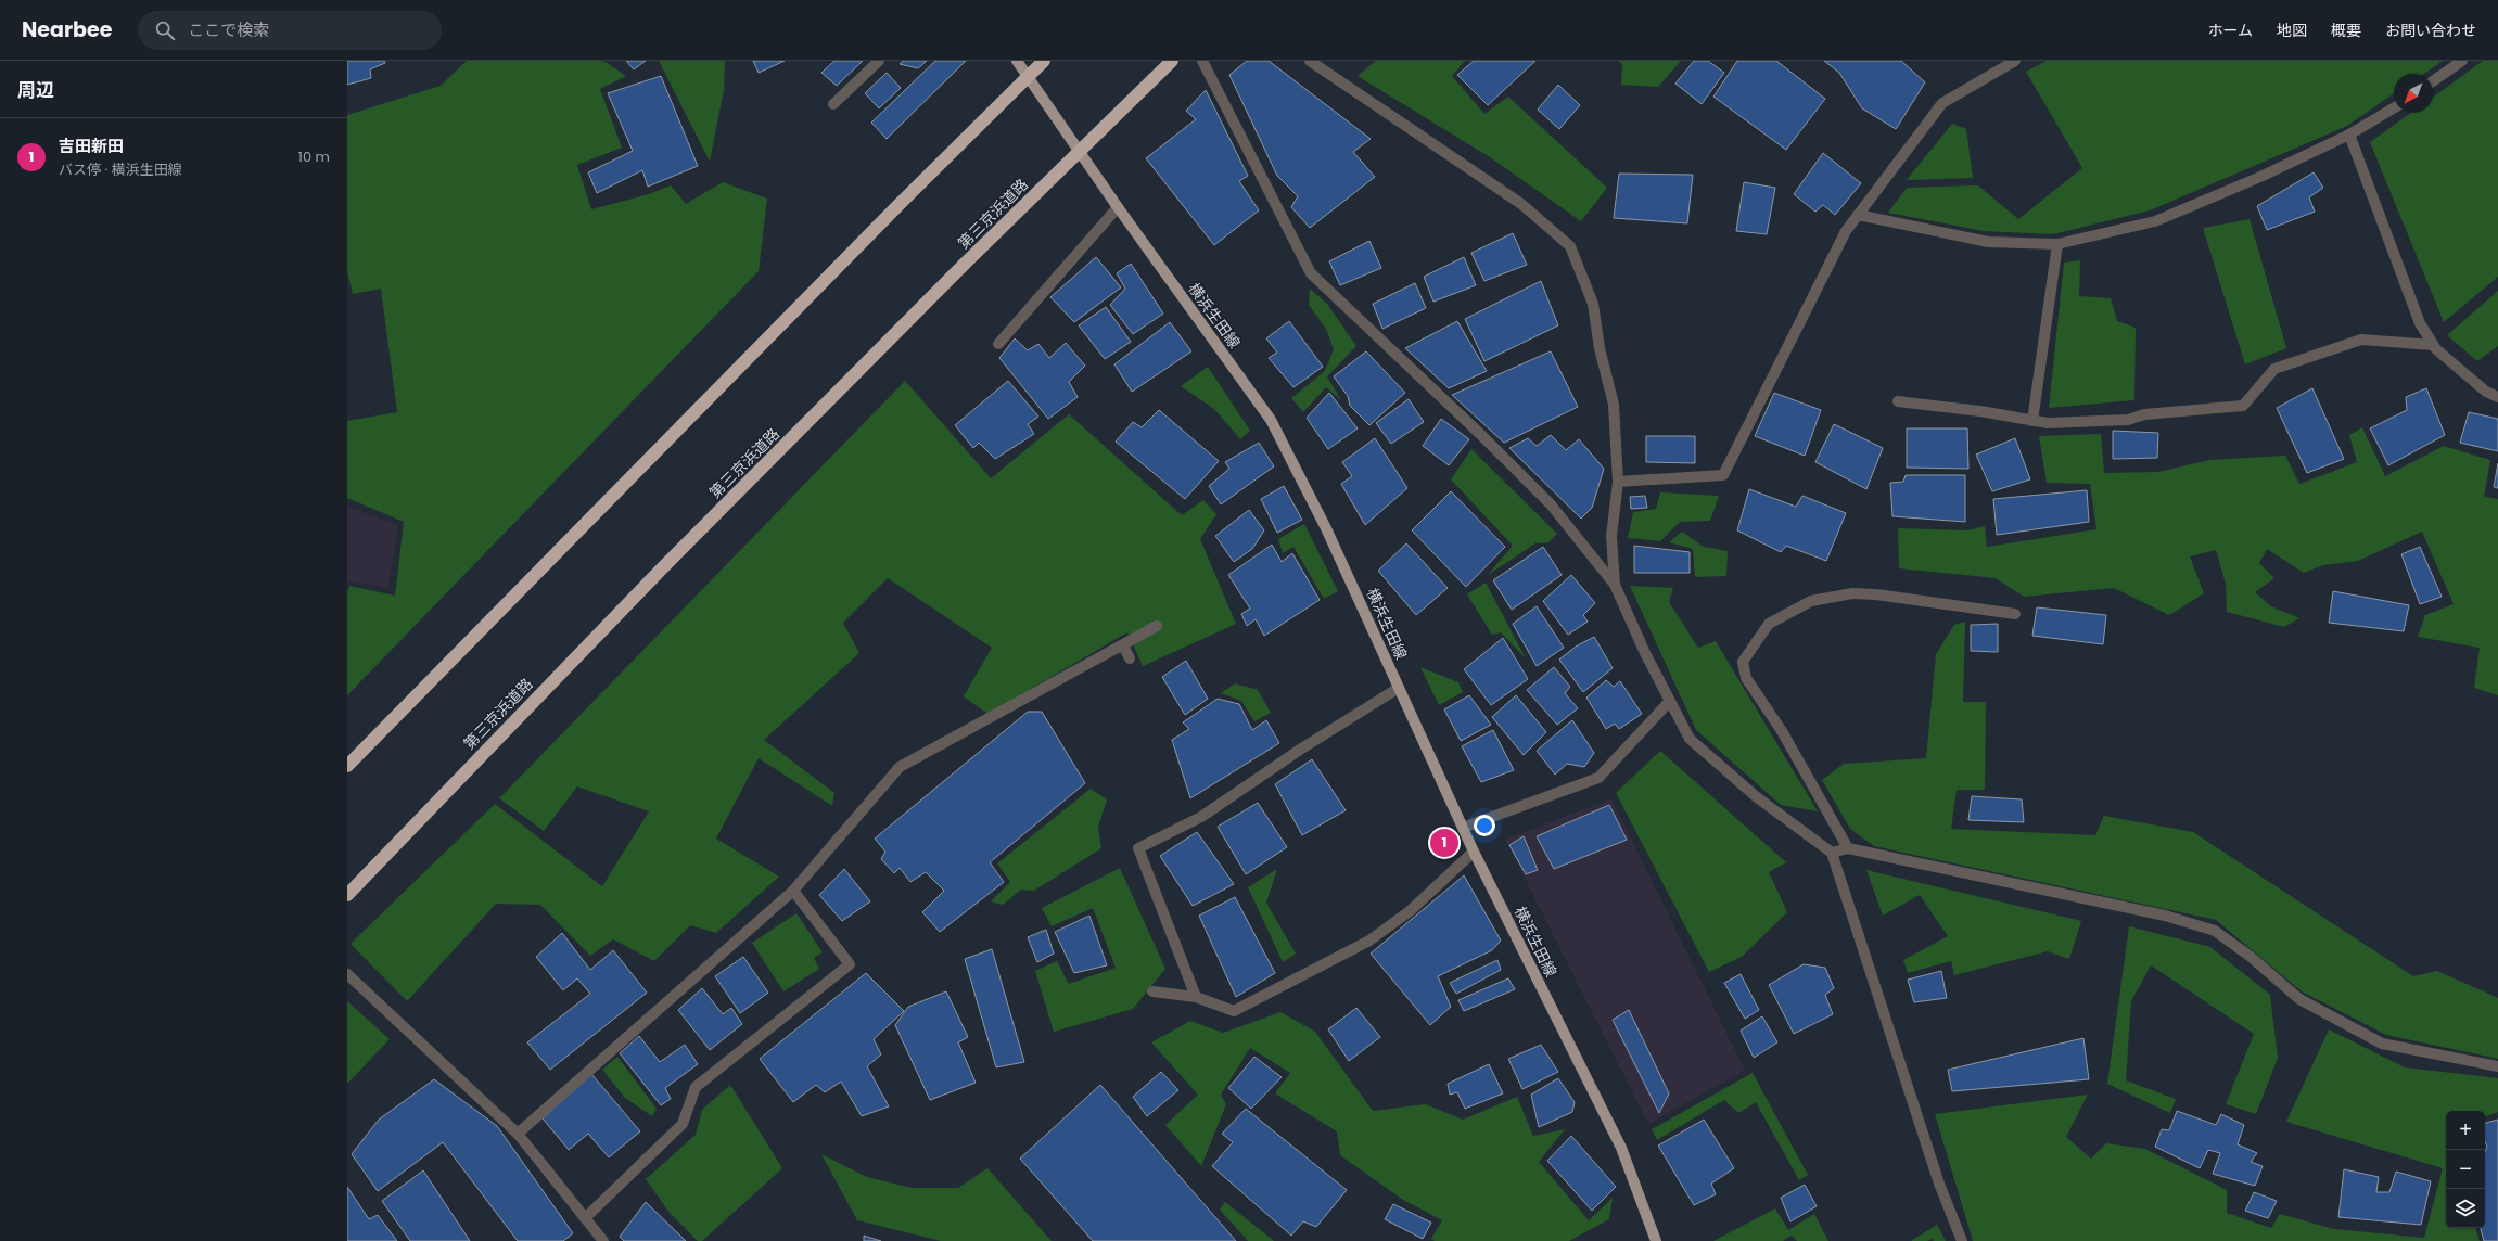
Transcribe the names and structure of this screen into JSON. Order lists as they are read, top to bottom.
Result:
{
  "streets": {
    "highway": ["第三京浜道路"],
    "main road": ["横浜生田線"]
  },
  "north": "bottom left",
  "page": {
    "header": "Nearbee",
    "search": "ここで検索",
    "nav": [
      "ホーム",
      "地図",
      "概要",
      "お問い合わせ"
    ],
    "heading": "周辺",
    "list": [
      {
        "mark": "1",
        "name": "吉田新田",
        "note": "バス停 · 横浜生田線",
        "value": "10 m"
      }
    ],
    "pins": "1",
    "map_buttons": ["+", "−"]
  }
}
